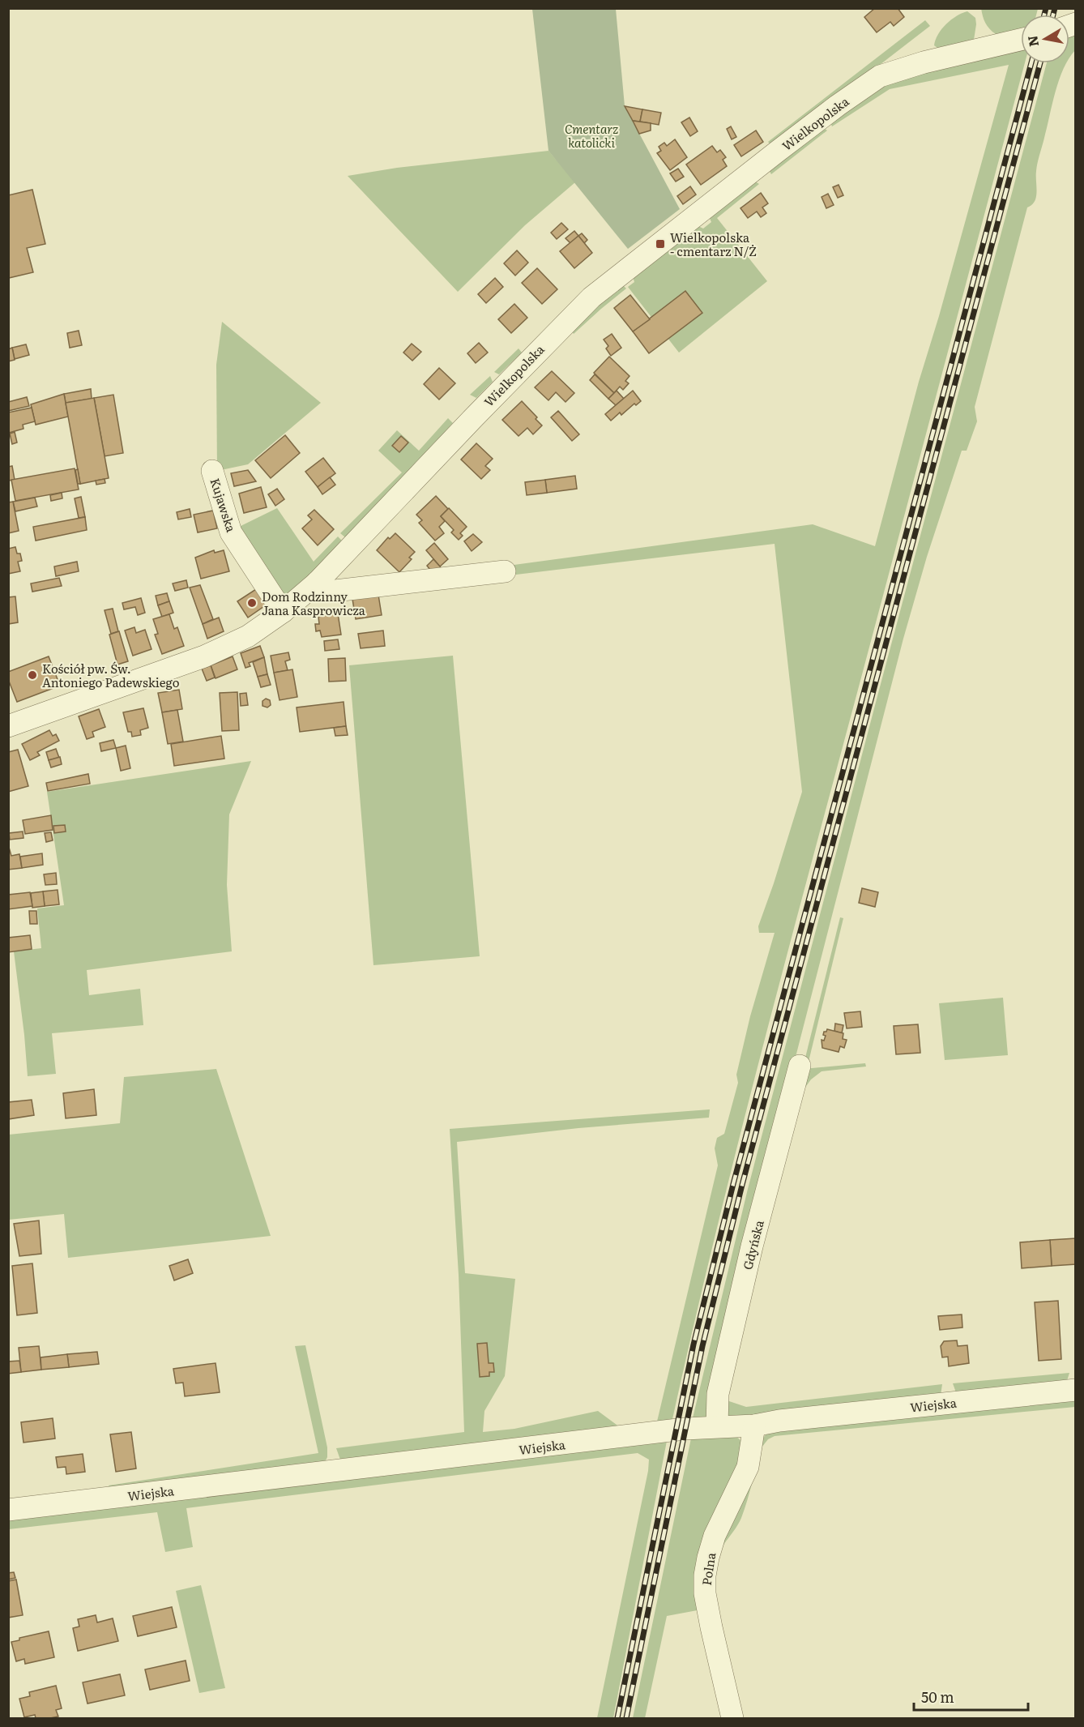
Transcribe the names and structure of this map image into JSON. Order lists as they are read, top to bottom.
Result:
{
  "streets": {
    "street": [
      "Wielkopolska",
      "Kujawska",
      "Gdyńska",
      "Wiejska",
      "Polna"
    ]
  },
  "crossings": [
    ["Wielkopolska", "Kujawska"],
    ["Gdyńska", "Wiejska"],
    ["Wiejska", "Polna"]
  ],
  "parks": ["Cmentarz katolicki"],
  "places": {
    "transit": ["Wielkopolska - cmentarz N/Ż"],
    "other": ["Dom Rodzinny Jana Kasprowicza", "Kościół pw. Św. Antoniego Padewskiego"]
  },
  "scale_bar": "50 m",
  "north": "left"
}
